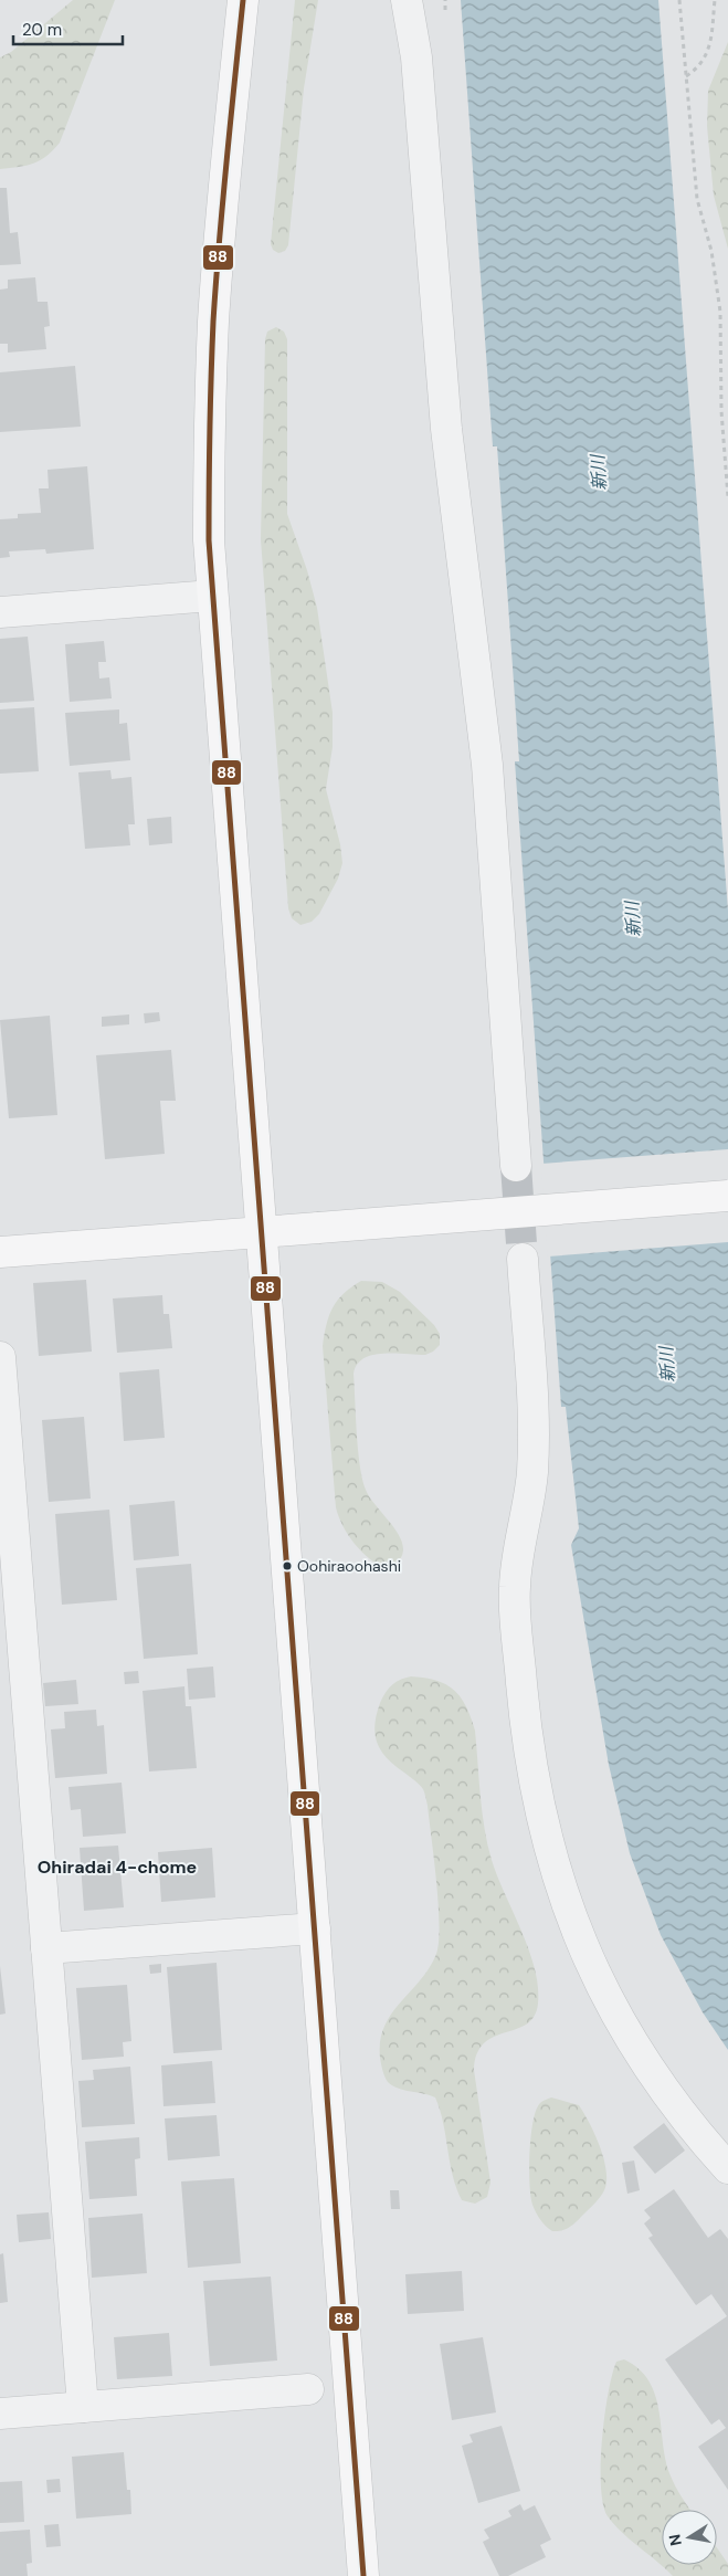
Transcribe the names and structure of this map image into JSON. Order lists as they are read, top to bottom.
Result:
{
  "districts": ["Ohiradai 4-chome"],
  "water": ["新川"],
  "places": ["Oohiraoohashi"],
  "lines": ["transit line 88"],
  "scale_bar": "20 m",
  "north": "left"
}
